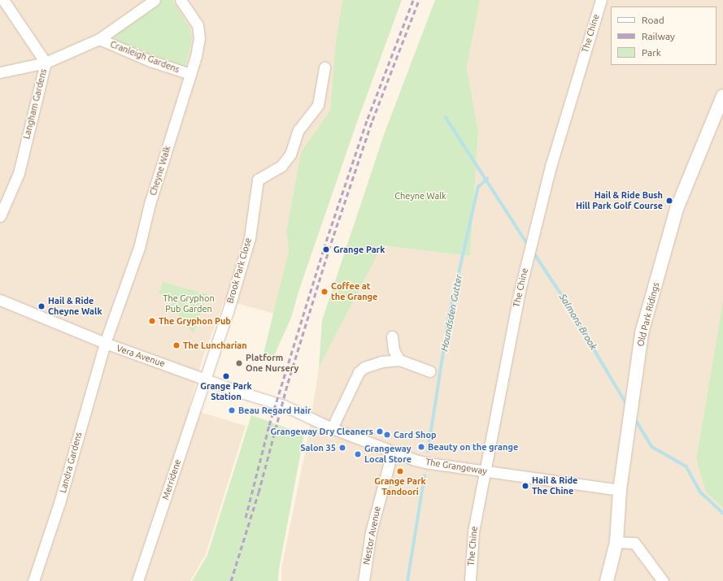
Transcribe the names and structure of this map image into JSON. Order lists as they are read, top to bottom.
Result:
{
  "streets": {
    "street": [
      "The Chine",
      "Cranleigh Gardens",
      "Langham Gardens",
      "Cheyne Walk",
      "Brook Park Close",
      "Old Park Ridings",
      "Vera Avenue",
      "Landra Gardens",
      "The Grangeway",
      "Merridene",
      "Nestor Avenue"
    ]
  },
  "crossings": [
    ["The Chine", "The Grangeway"],
    ["Cranleigh Gardens", "Langham Gardens"],
    ["Cranleigh Gardens", "Cheyne Walk"],
    ["Cheyne Walk", "Vera Avenue"],
    ["Cheyne Walk", "Landra Gardens"],
    ["Brook Park Close", "Vera Avenue"],
    ["Brook Park Close", "Merridene"],
    ["Old Park Ridings", "The Grangeway"],
    ["Vera Avenue", "Landra Gardens"],
    ["Vera Avenue", "The Grangeway"],
    ["Vera Avenue", "Merridene"],
    ["The Grangeway", "Nestor Avenue"]
  ],
  "water": ["Houndsden Gutter", "Salmons Brook"],
  "parks": ["Cheyne Walk", "The Gryphon Pub Garden"],
  "places": [
    "Hail & Ride Bush Hill Park Golf Course",
    "Grange Park",
    "Coffee at the Grange",
    "Hail & Ride Cheyne Walk",
    "The Gryphon Pub",
    "The Luncharian",
    "Platform One Nursery",
    "Grange Park Station",
    "Beau Regard Hair",
    "Grangeway Dry Cleaners",
    "Card Shop",
    "Beauty on the grange",
    "Salon 35",
    "Grangeway Local Store",
    "Grange Park Tandoori",
    "Hail & Ride The Chine"
  ],
  "legend": ["Road", "Railway", "Park"]
}
